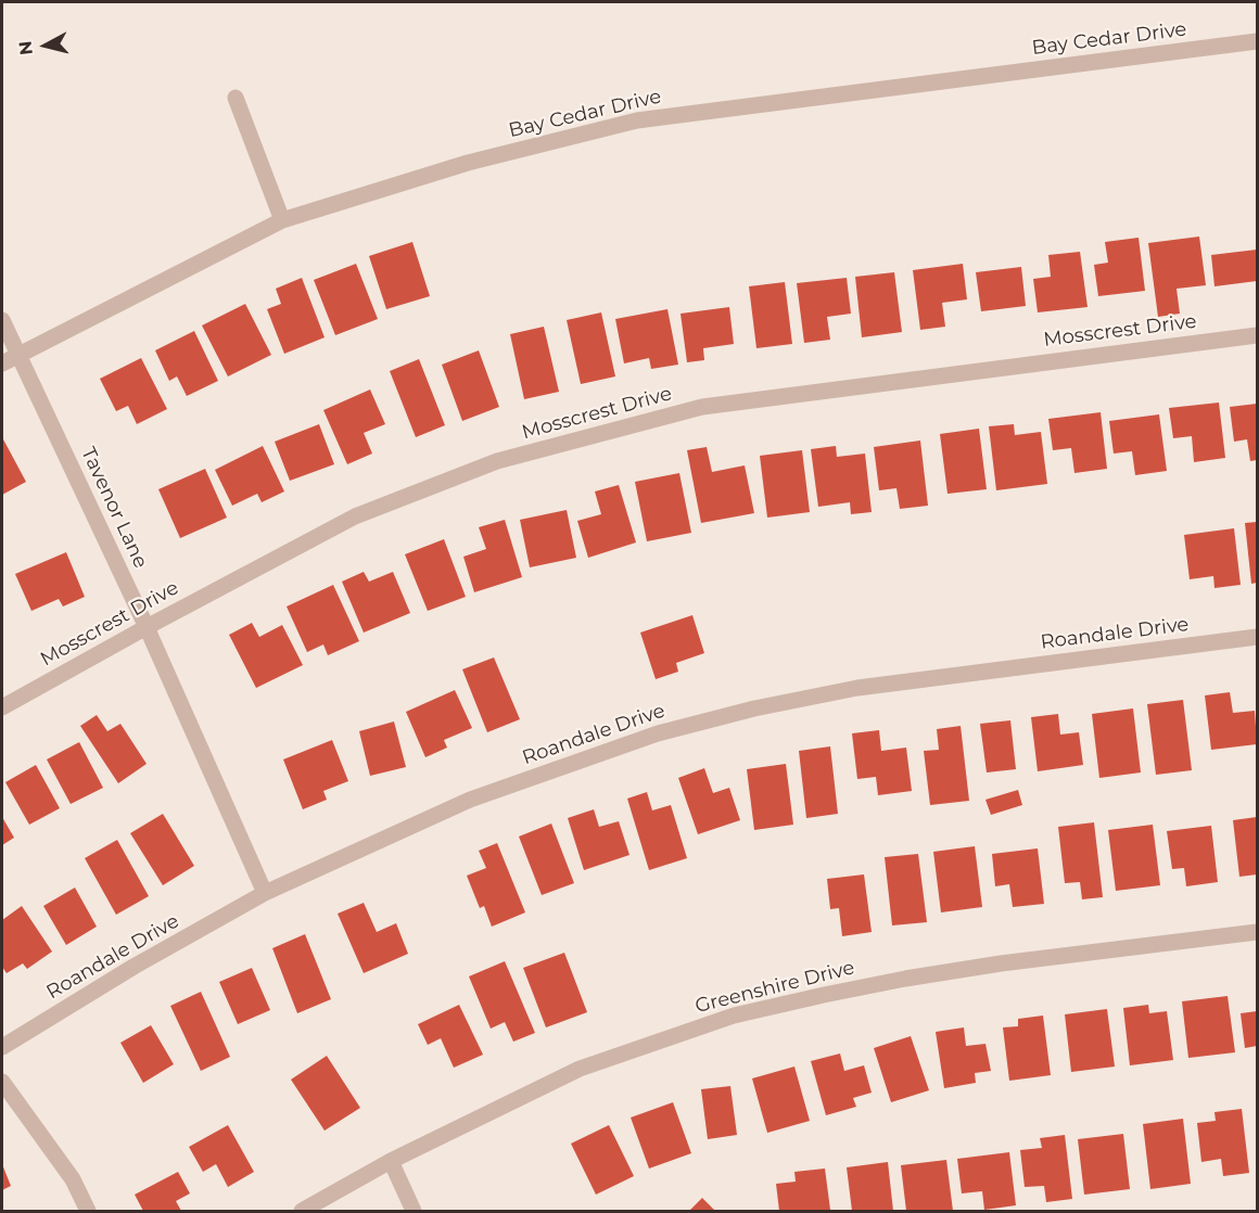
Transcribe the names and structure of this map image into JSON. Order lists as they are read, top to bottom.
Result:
{
  "streets": {
    "street": [
      "Bay Cedar Drive",
      "Mosscrest Drive",
      "Tavenor Lane",
      "Roandale Drive",
      "Greenshire Drive"
    ]
  },
  "crossings": [
    ["Bay Cedar Drive", "Tavenor Lane"],
    ["Mosscrest Drive", "Tavenor Lane"],
    ["Tavenor Lane", "Roandale Drive"]
  ],
  "north": "left"
}
